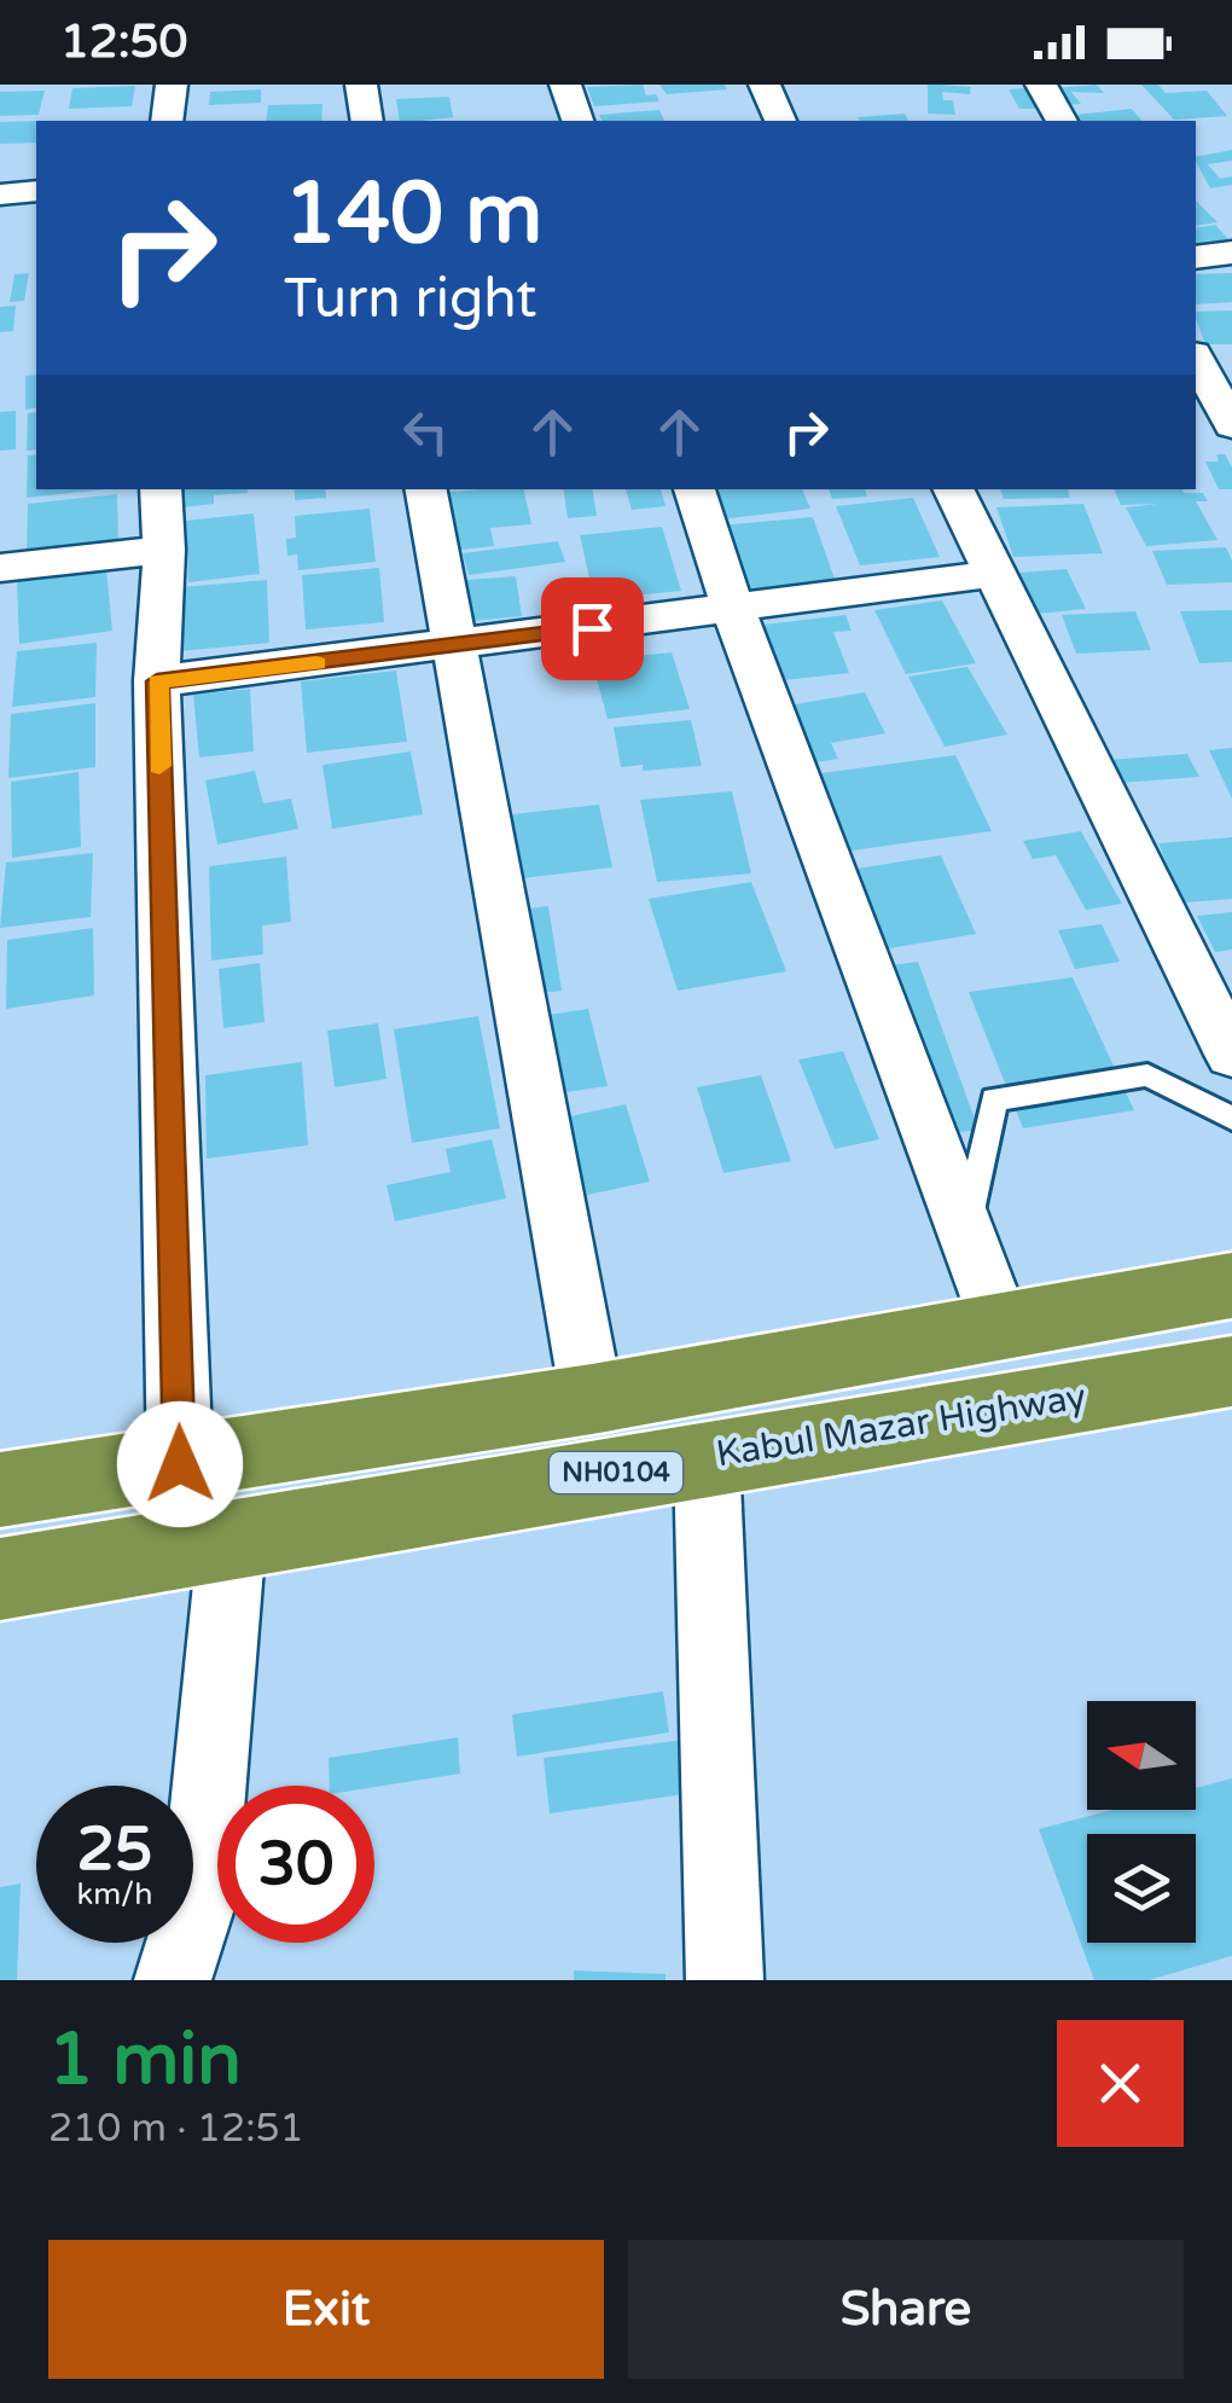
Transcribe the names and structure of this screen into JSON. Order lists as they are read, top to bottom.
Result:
{
  "streets": {
    "highway": ["Kabul Mazar Highway", "NH0104"]
  },
  "north": "left",
  "page": {
    "status": "12:50",
    "turn": ["140 m", "Turn right"],
    "speed": "25 km/h",
    "limit": "30",
    "heading": ["1 min", "210 m · 12:51"],
    "buttons": ["Exit", "Share"]
  }
}
